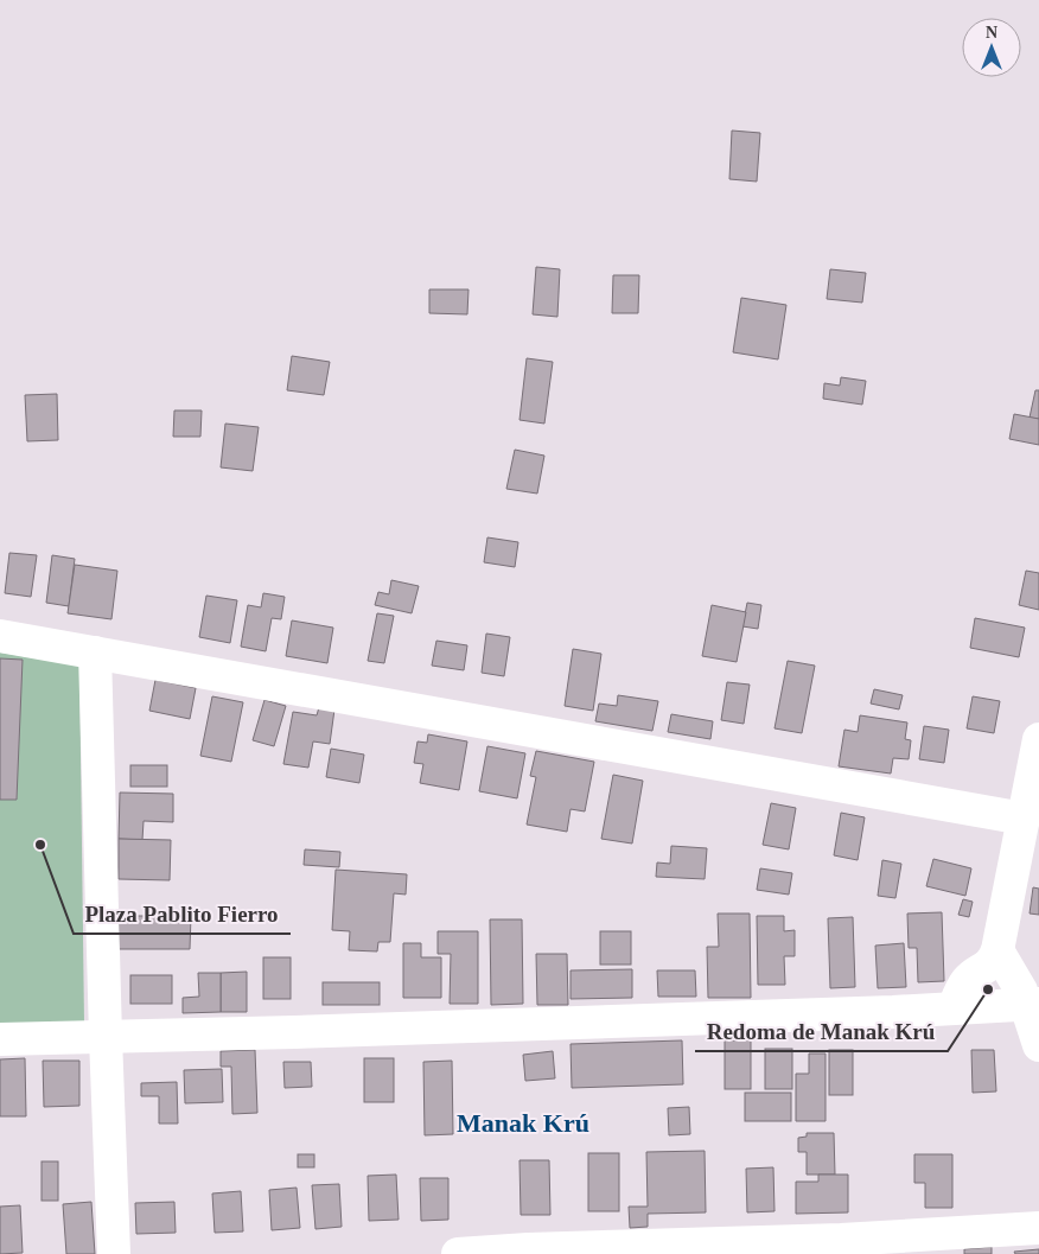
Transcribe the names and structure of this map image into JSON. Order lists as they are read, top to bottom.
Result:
{
  "districts": ["Manak Krú"],
  "places": ["Plaza Pablito Fierro", "Redoma de Manak Krú"],
  "north": "top"
}
